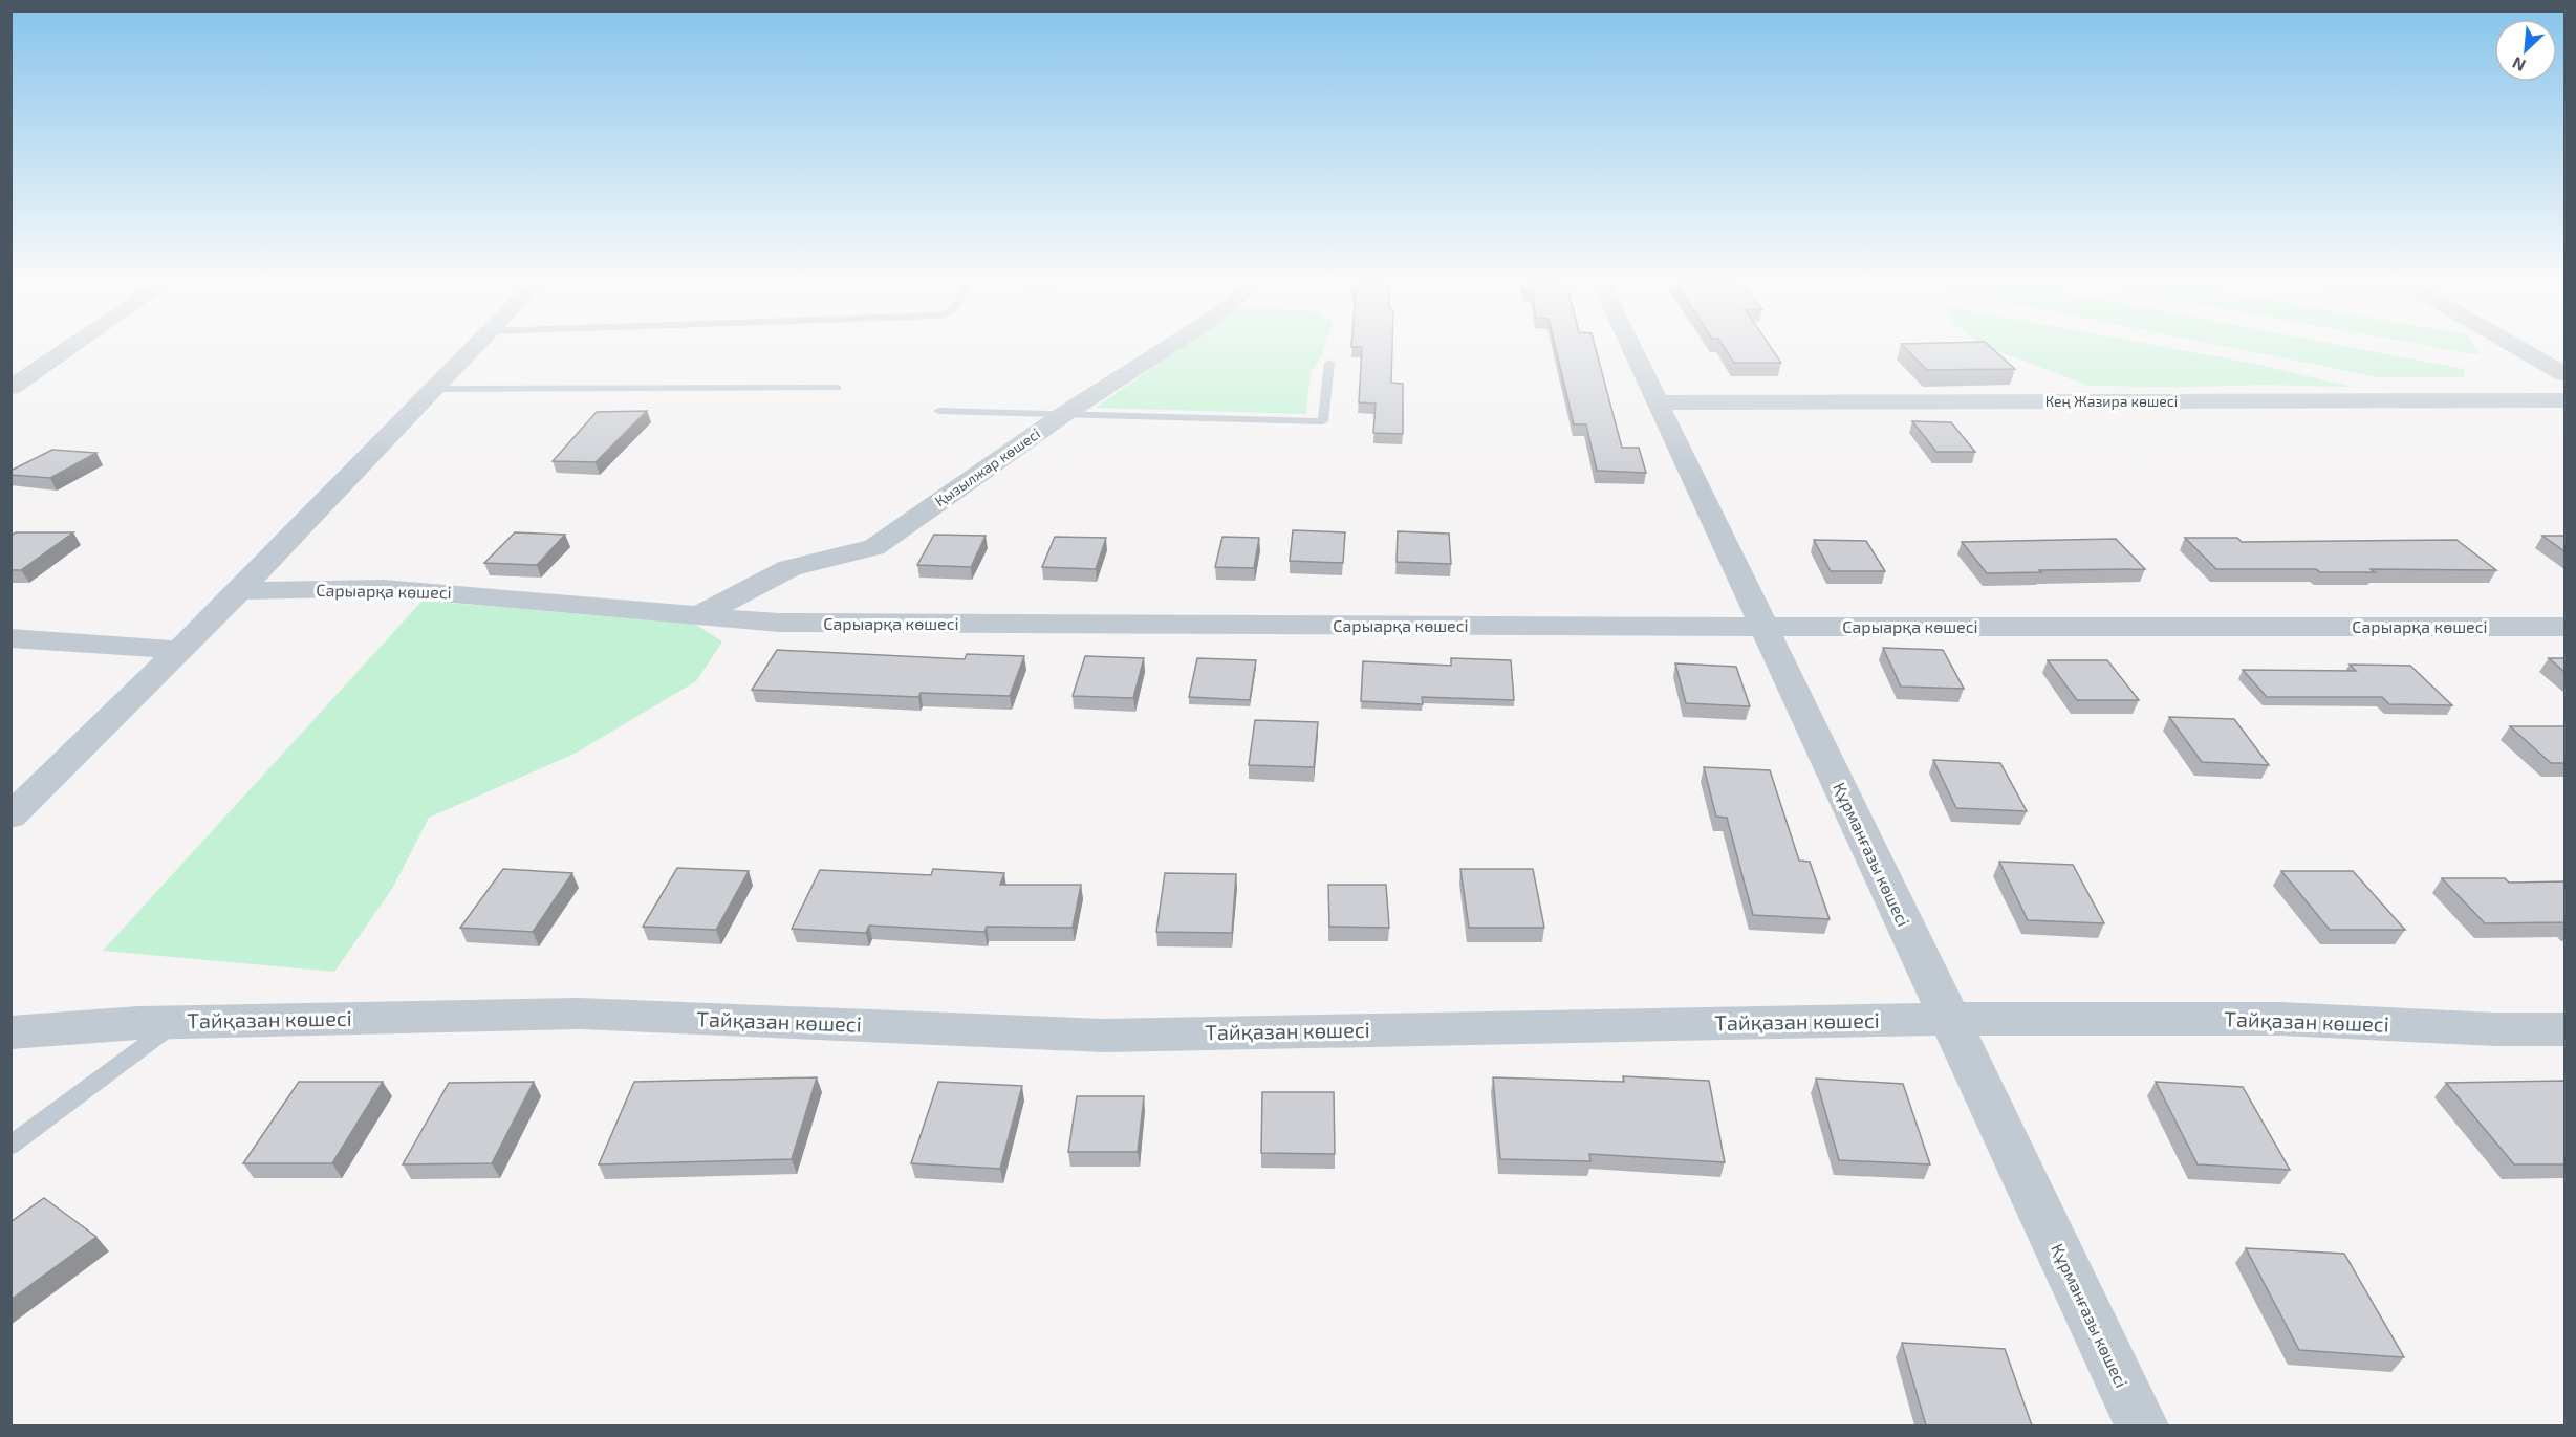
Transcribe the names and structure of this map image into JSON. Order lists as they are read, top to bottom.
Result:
{
  "streets": {
    "street": [
      "Кең Жазира көшесі",
      "Қызылжар көшесі",
      "Сарыарқа көшесі",
      "Құрманғазы көшесі",
      "Тайқазан көшесі"
    ]
  },
  "crossings": [
    ["Кең Жазира көшесі", "Құрманғазы көшесі"],
    ["Қызылжар көшесі", "Сарыарқа көшесі"],
    ["Сарыарқа көшесі", "Құрманғазы көшесі"],
    ["Құрманғазы көшесі", "Тайқазан көшесі"]
  ],
  "north": "bottom left"
}
